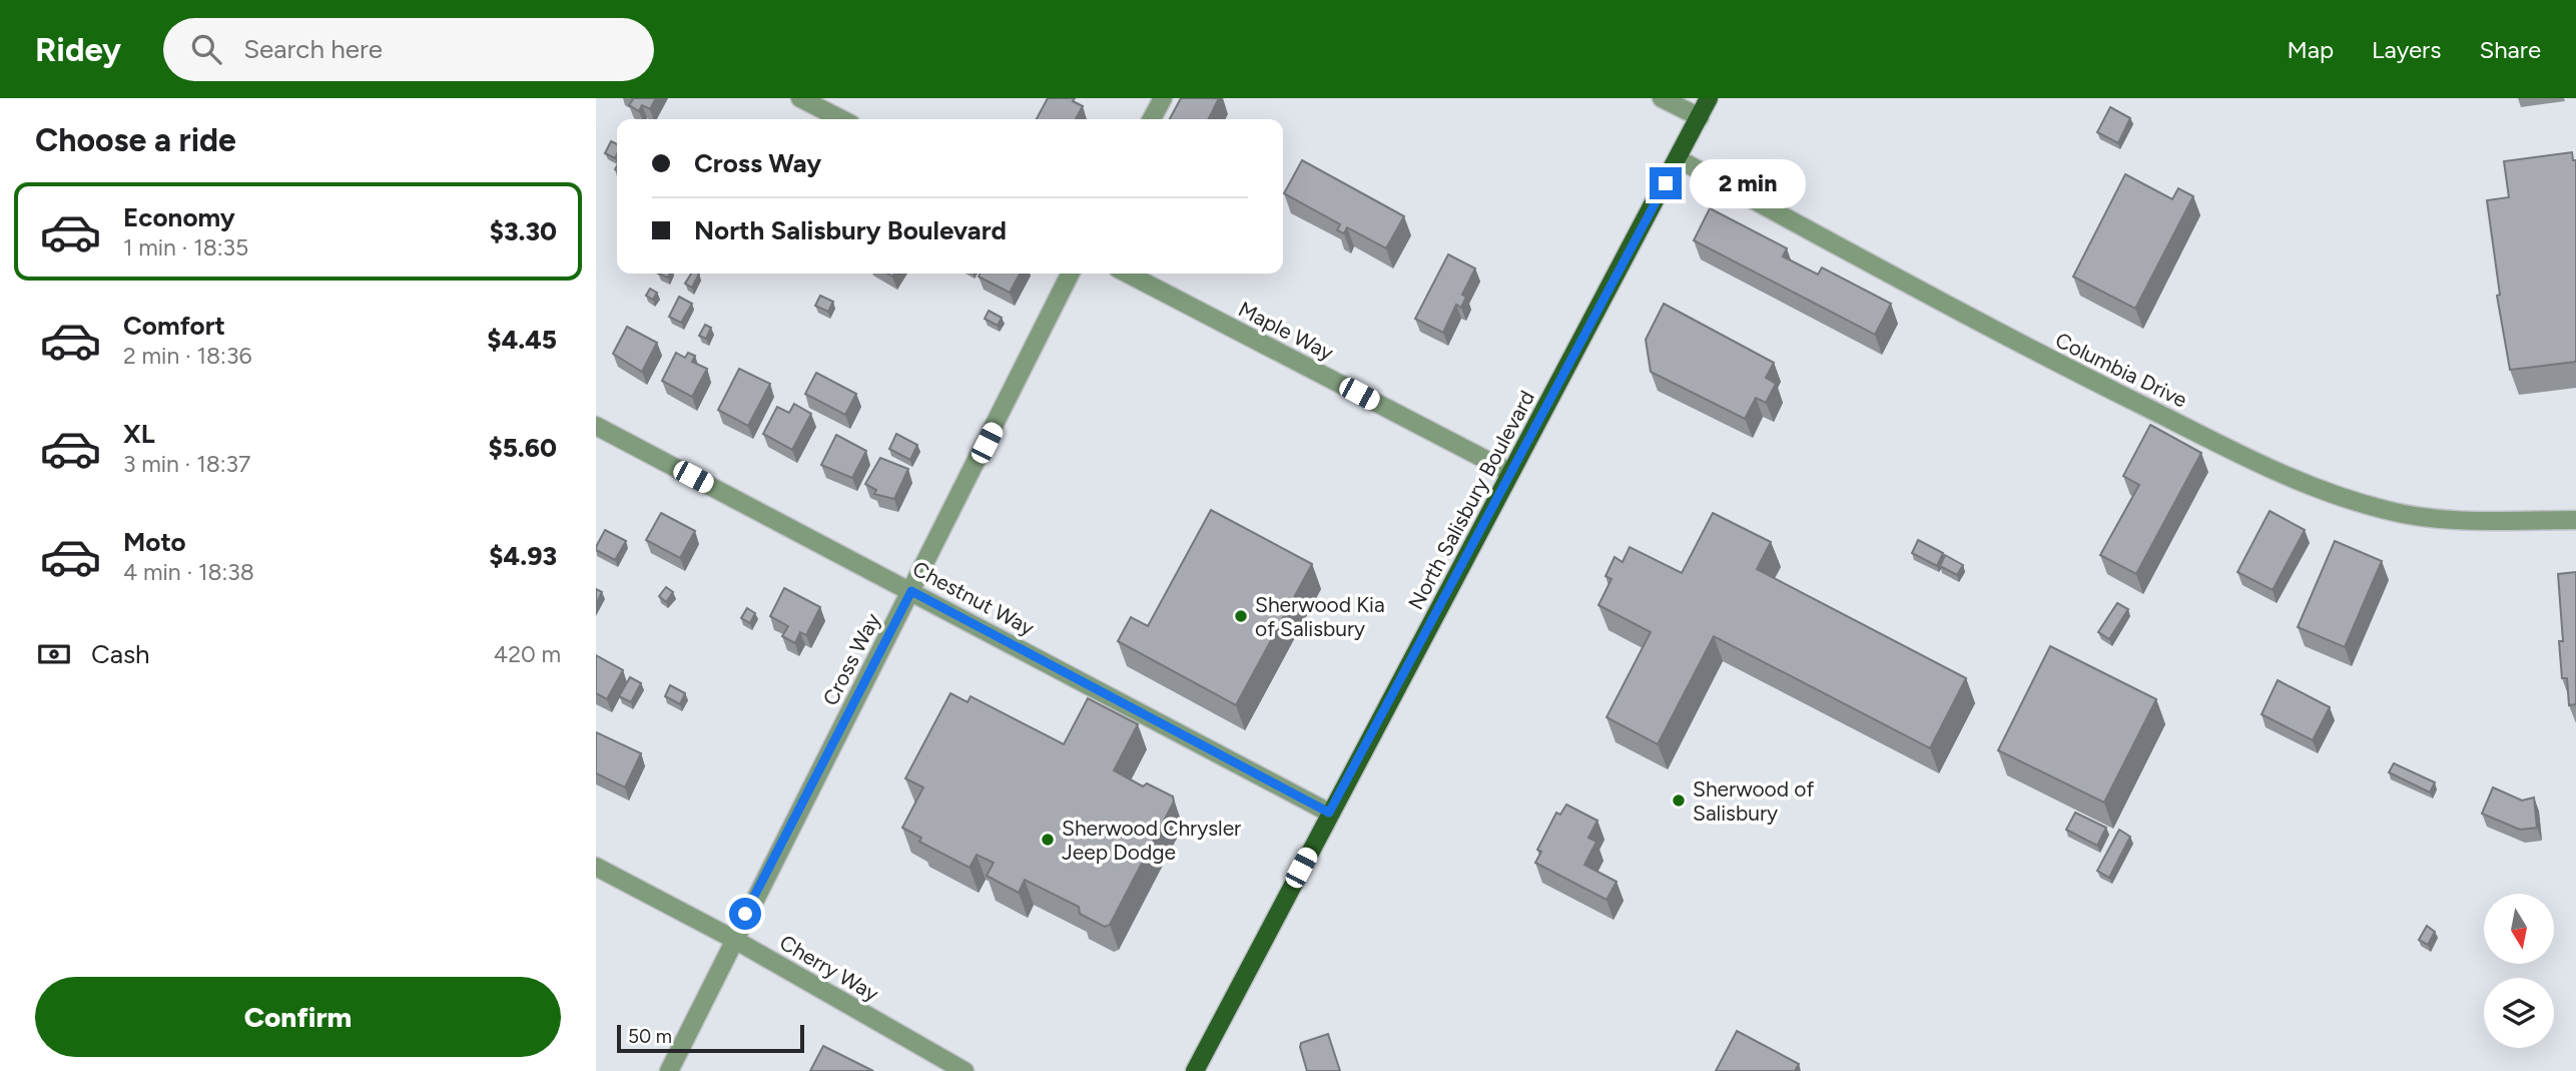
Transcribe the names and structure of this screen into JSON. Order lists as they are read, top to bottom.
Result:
{
  "streets": {
    "main road": ["North Salisbury Boulevard"],
    "street": [
      "Maple Way",
      "Columbia Drive",
      "Chestnut Way",
      "Cross Way",
      "Cherry Way"
    ]
  },
  "crossings": [
    ["Maple Way", "North Salisbury Boulevard"],
    ["Columbia Drive", "North Salisbury Boulevard"],
    ["North Salisbury Boulevard", "Chestnut Way"],
    ["Chestnut Way", "Cross Way"],
    ["Cross Way", "Cherry Way"]
  ],
  "places": ["Sherwood Kia of Salisbury", "Sherwood of Salisbury", "Sherwood Chrysler Jeep Dodge"],
  "scale_bar": "50 m",
  "north": "bottom",
  "page": {
    "header": "Ridey",
    "search": "Search here",
    "nav": ["Map", "Layers", "Share"],
    "heading": "Choose a ride",
    "banner": ["Cross Way", "North Salisbury Boulevard"],
    "bubble": "2 min",
    "list": [
      {
        "name": "Economy",
        "note": "1 min · 18:35",
        "value": "$3.30"
      },
      {
        "name": "Comfort",
        "note": "2 min · 18:36",
        "value": "$4.45"
      },
      {
        "name": "XL",
        "note": "3 min · 18:37",
        "value": "$5.60"
      },
      {
        "name": "Moto",
        "note": "4 min · 18:38",
        "value": "$4.93"
      }
    ],
    "pay": ["Cash", "420 m"],
    "buttons": "Confirm",
    "scale": "50 m"
  }
}
